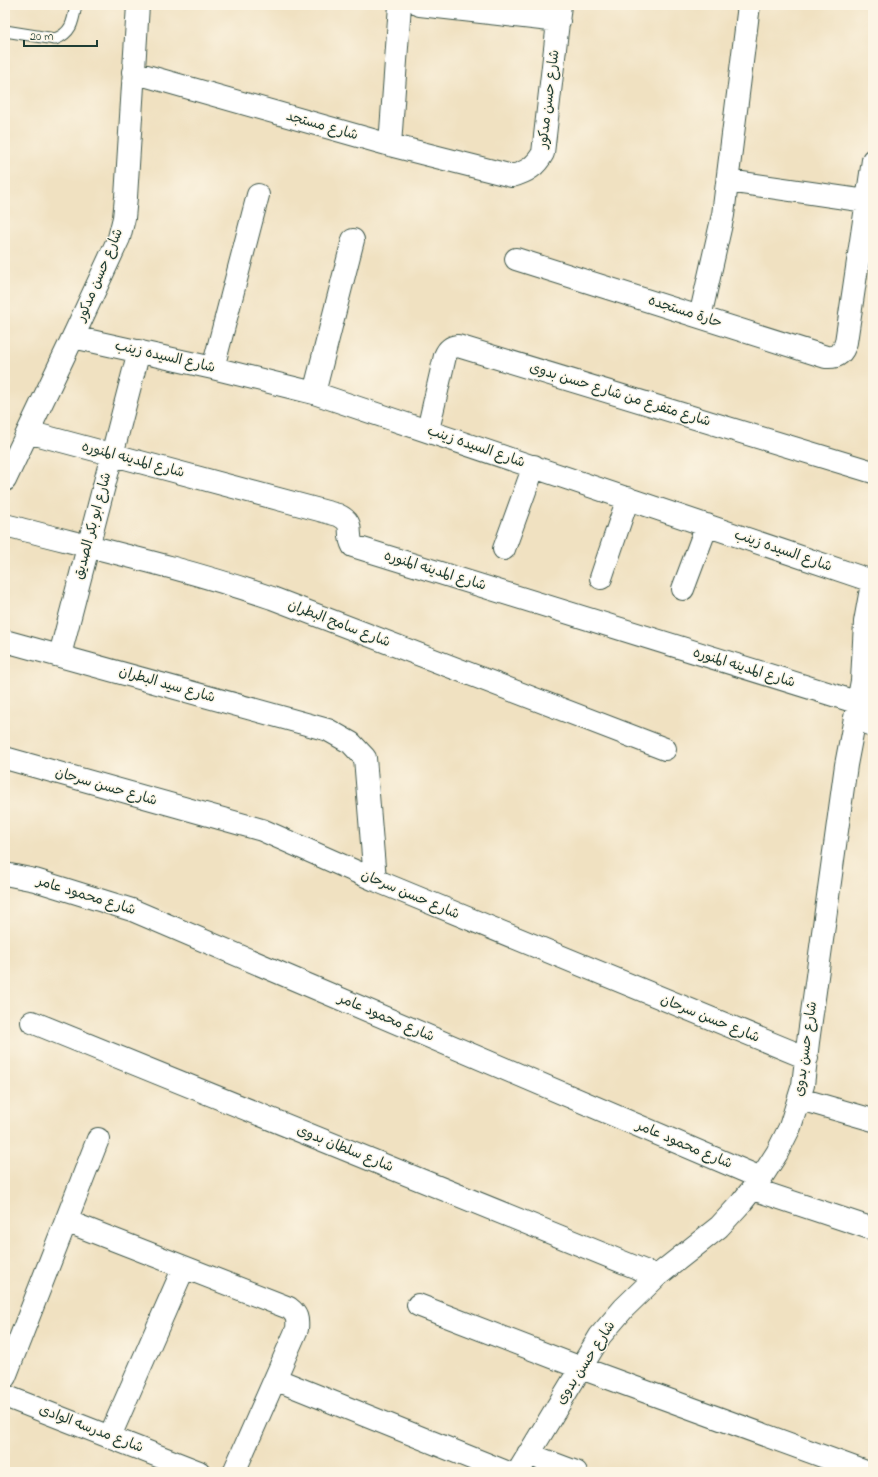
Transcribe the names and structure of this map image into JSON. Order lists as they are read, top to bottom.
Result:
{
  "streets": {
    "street": [
      "شارع حسن مدكور",
      "شارع مستجد",
      "حارة مستجده",
      "شارع السيده زينب",
      "شارع متفرع من شارع حسن بدوى",
      "شارع المدينه المنوره",
      "شارع ابو بكر الصديق",
      "شارع سامح البطران",
      "شارع سيد البطران",
      "شارع حسن سرحان",
      "شارع محمود عامر",
      "شارع حسن بدوى",
      "شارع سلطان بدوى",
      "شارع مدرسه الوادى"
    ]
  },
  "crossings": [
    ["شارع حسن مدكور", "شارع مستجد"],
    ["شارع حسن مدكور", "شارع السيده زينب"],
    ["شارع حسن مدكور", "شارع المدينه المنوره"],
    ["شارع السيده زينب", "شارع متفرع من شارع حسن بدوى"],
    ["شارع السيده زينب", "شارع ابو بكر الصديق"],
    ["شارع السيده زينب", "شارع حسن بدوى"],
    ["شارع المدينه المنوره", "شارع ابو بكر الصديق"],
    ["شارع المدينه المنوره", "شارع حسن بدوى"],
    ["شارع ابو بكر الصديق", "شارع سامح البطران"],
    ["شارع ابو بكر الصديق", "شارع سيد البطران"],
    ["شارع سيد البطران", "شارع حسن سرحان"],
    ["شارع حسن سرحان", "شارع حسن بدوى"],
    ["شارع محمود عامر", "شارع حسن بدوى"],
    ["شارع حسن بدوى", "شارع سلطان بدوى"]
  ],
  "scale_bar": "20 m"
}
